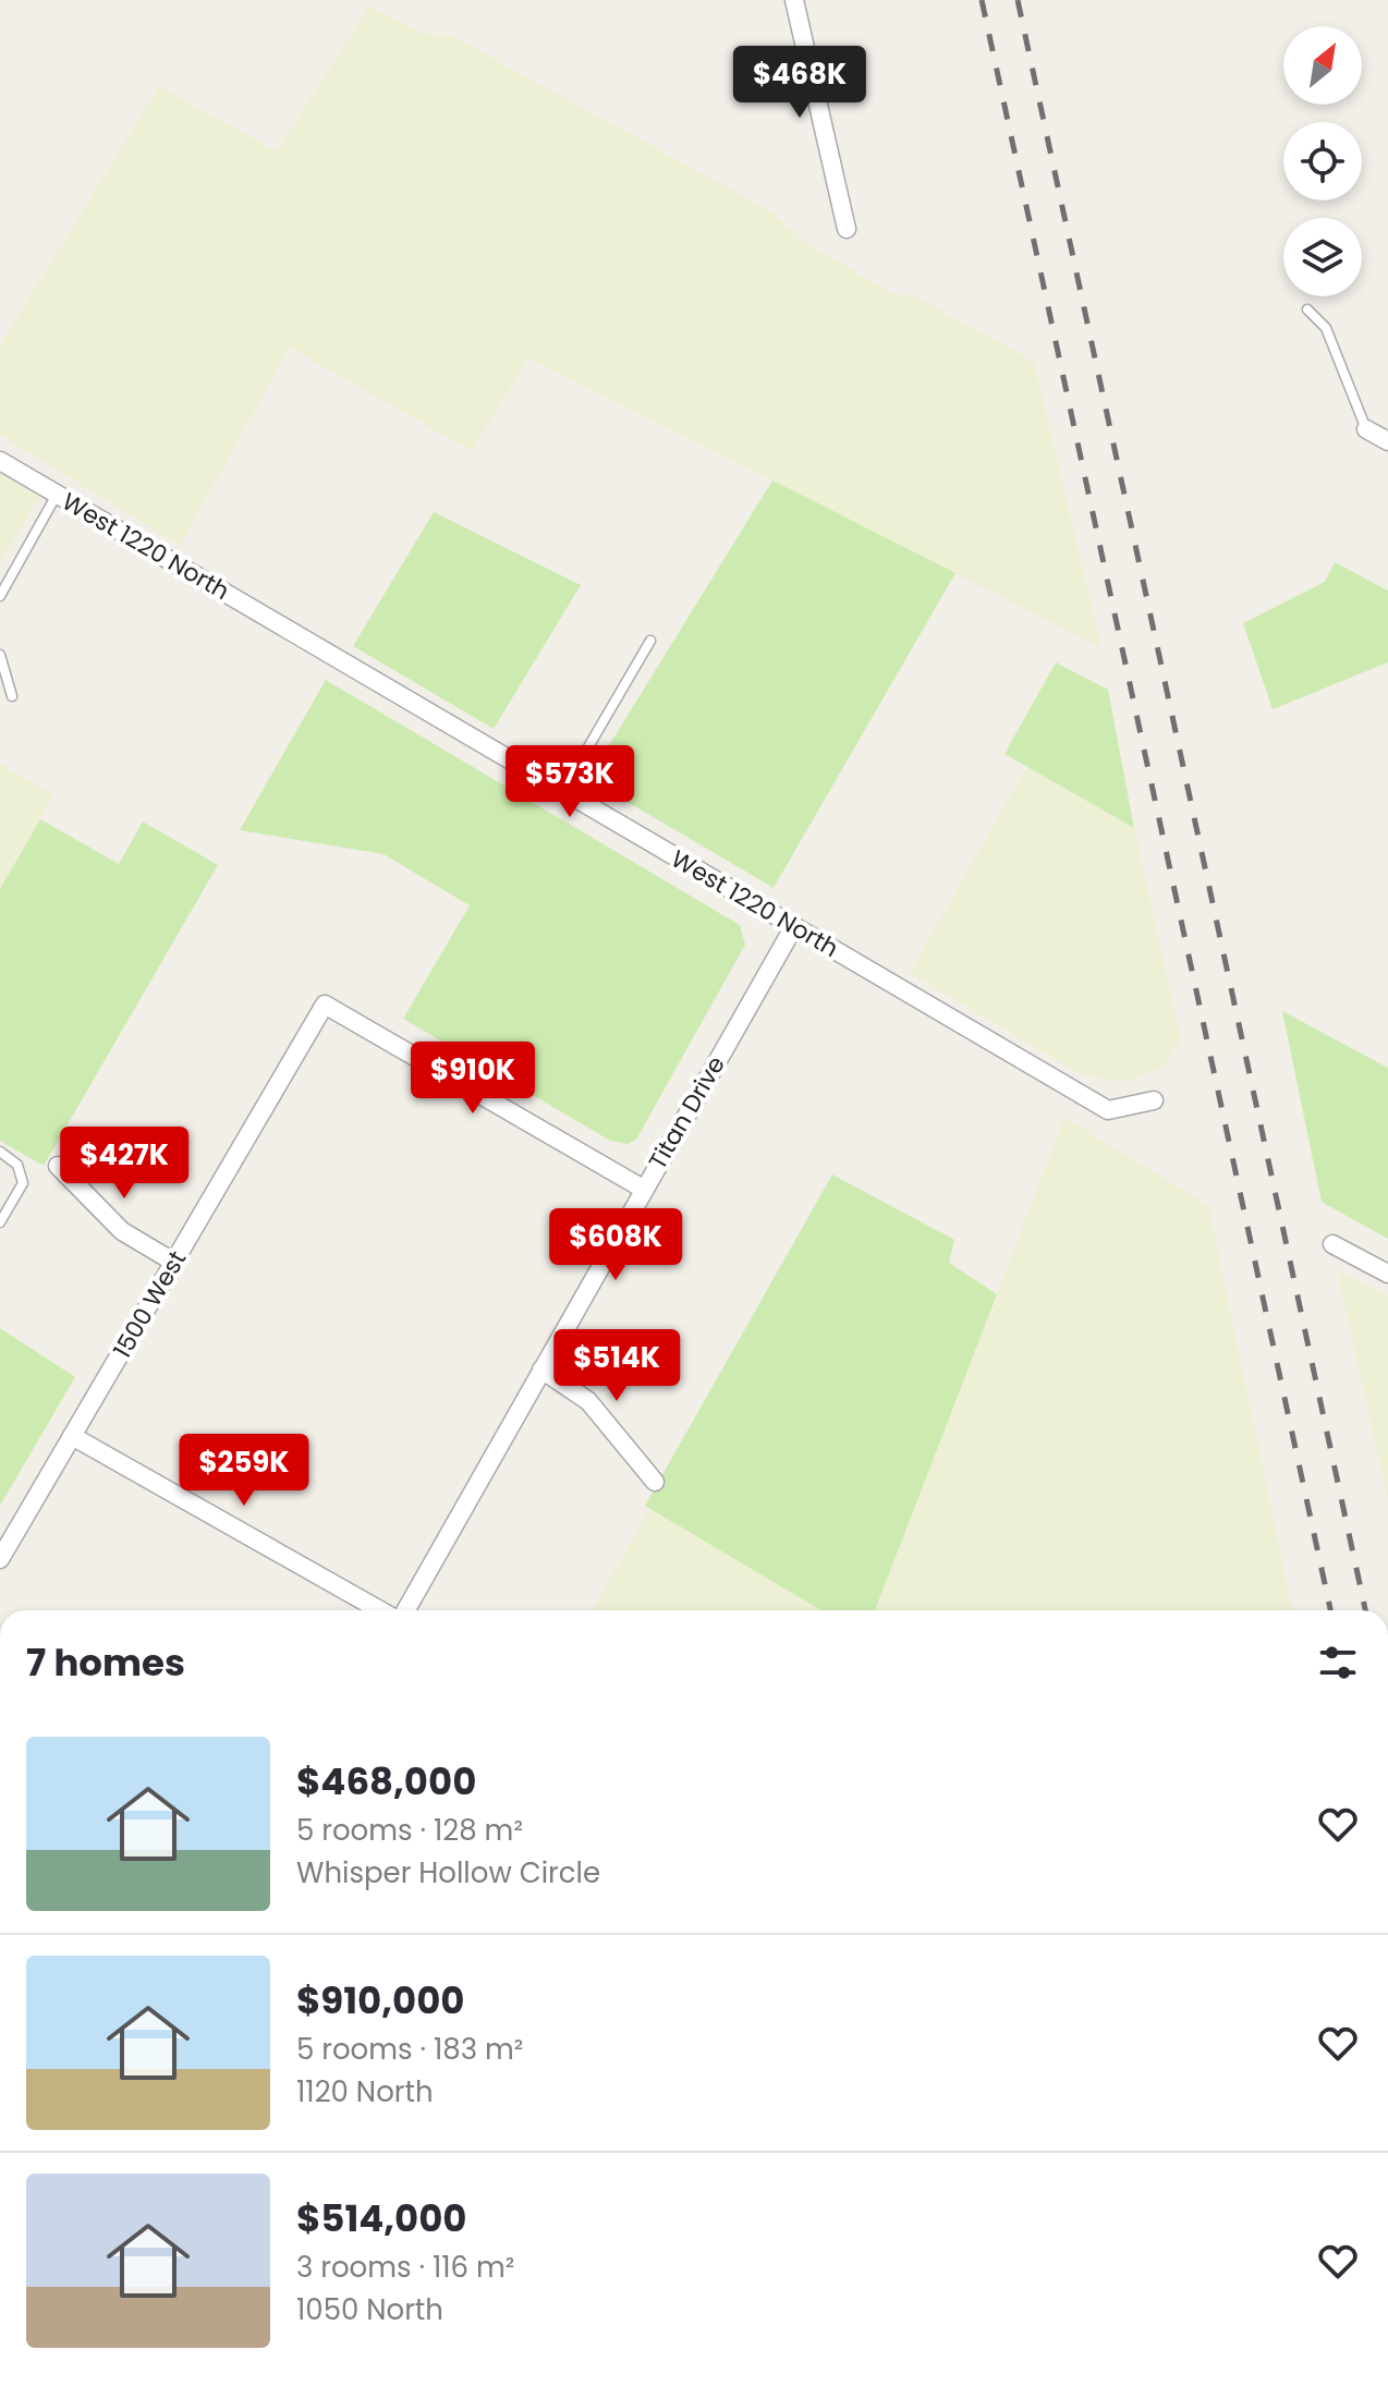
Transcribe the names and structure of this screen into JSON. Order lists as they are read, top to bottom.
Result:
{
  "streets": {
    "street": ["West 1220 North", "Titan Drive", "1500 West"]
  },
  "crossings": [
    ["West 1220 North", "Titan Drive"],
    ["Titan Drive", "1500 West"]
  ],
  "north": "top right",
  "page": {
    "price": [
      "$468K",
      "$573K",
      "$910K",
      "$427K",
      "$608K",
      "$514K",
      "$259K"
    ],
    "heading": "7 homes",
    "list": [
      {
        "name": "$468,000",
        "note": "5 rooms · 128 m² · Whisper Hollow Circle"
      },
      {
        "name": "$910,000",
        "note": "5 rooms · 183 m² · 1120 North"
      },
      {
        "name": "$514,000",
        "note": "3 rooms · 116 m² · 1050 North"
      }
    ]
  }
}
